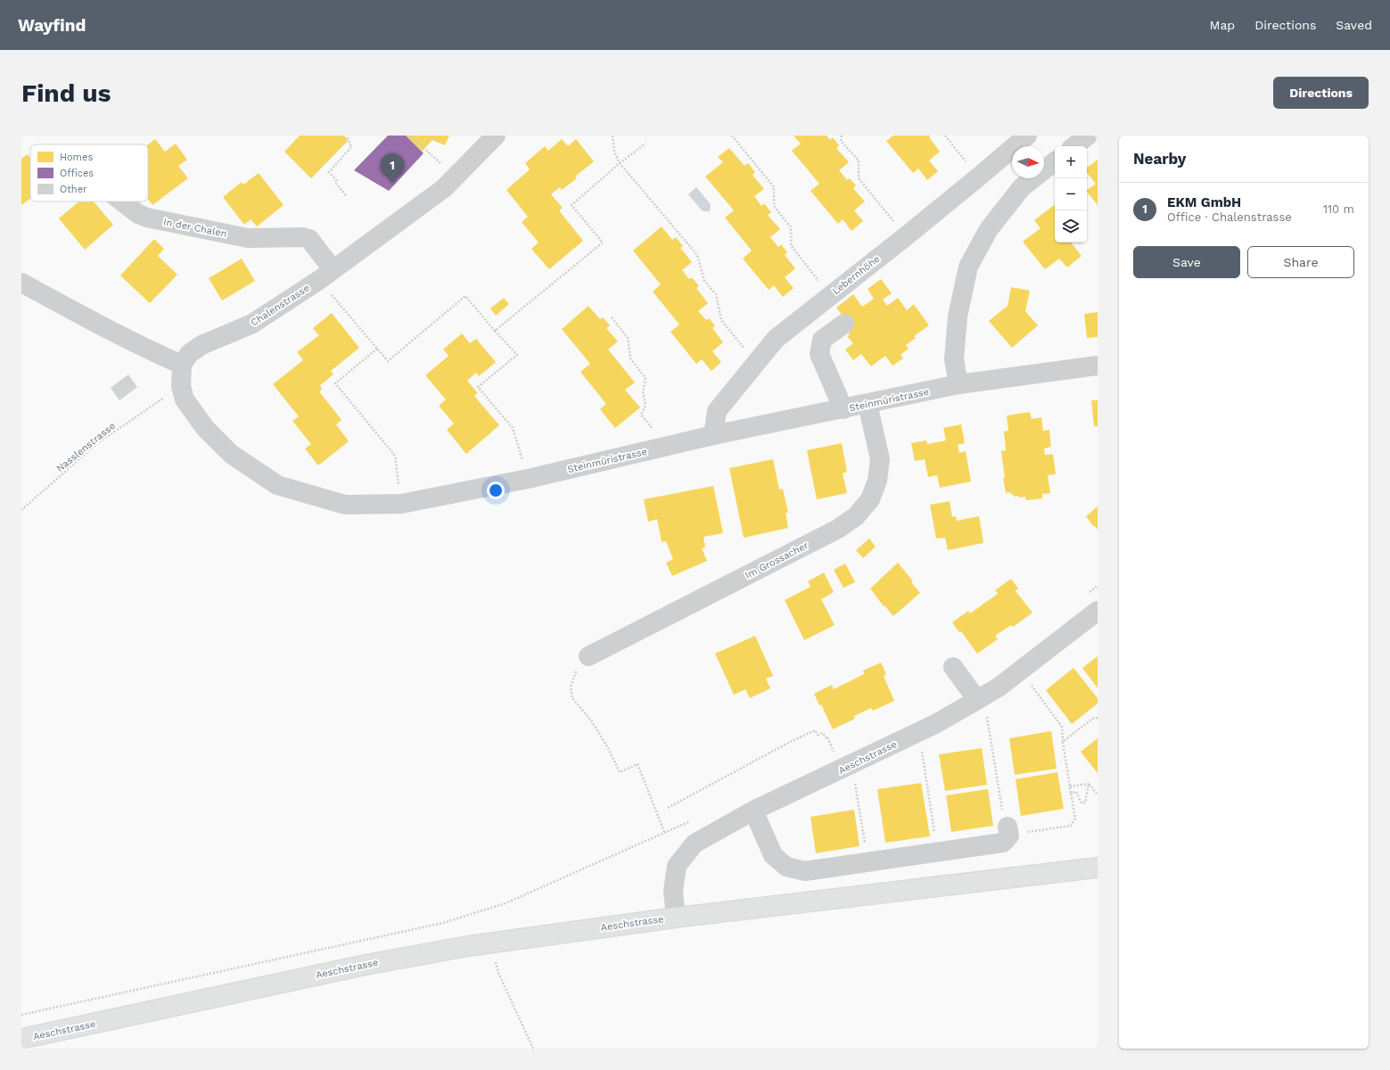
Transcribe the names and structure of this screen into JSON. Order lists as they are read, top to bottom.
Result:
{
  "streets": {
    "main road": ["Aeschstrasse"],
    "street": [
      "In der Chalen",
      "Lebernhöhe",
      "Chalenstrasse",
      "Steinmüristrasse",
      "Im Grossacher"
    ],
    "path": ["Nasslenstrasse"]
  },
  "crossings": [
    ["In der Chalen", "Chalenstrasse"],
    ["Lebernhöhe", "Steinmüristrasse"],
    ["Chalenstrasse", "Steinmüristrasse"],
    ["Steinmüristrasse", "Nasslenstrasse"],
    ["Steinmüristrasse", "Im Grossacher"]
  ],
  "legend": ["Homes", "Offices", "Other"],
  "north": "right",
  "page": {
    "header": "Wayfind",
    "nav": ["Map", "Directions", "Saved"],
    "buttons": [
      "Directions",
      ["Save", "Share"]
    ],
    "title": "Find us",
    "heading": "Nearby",
    "map_buttons": ["+", "−"],
    "pins": "1",
    "list": [
      {
        "mark": "1",
        "name": "EKM GmbH",
        "note": "Office · Chalenstrasse",
        "value": "110 m"
      }
    ]
  }
}
